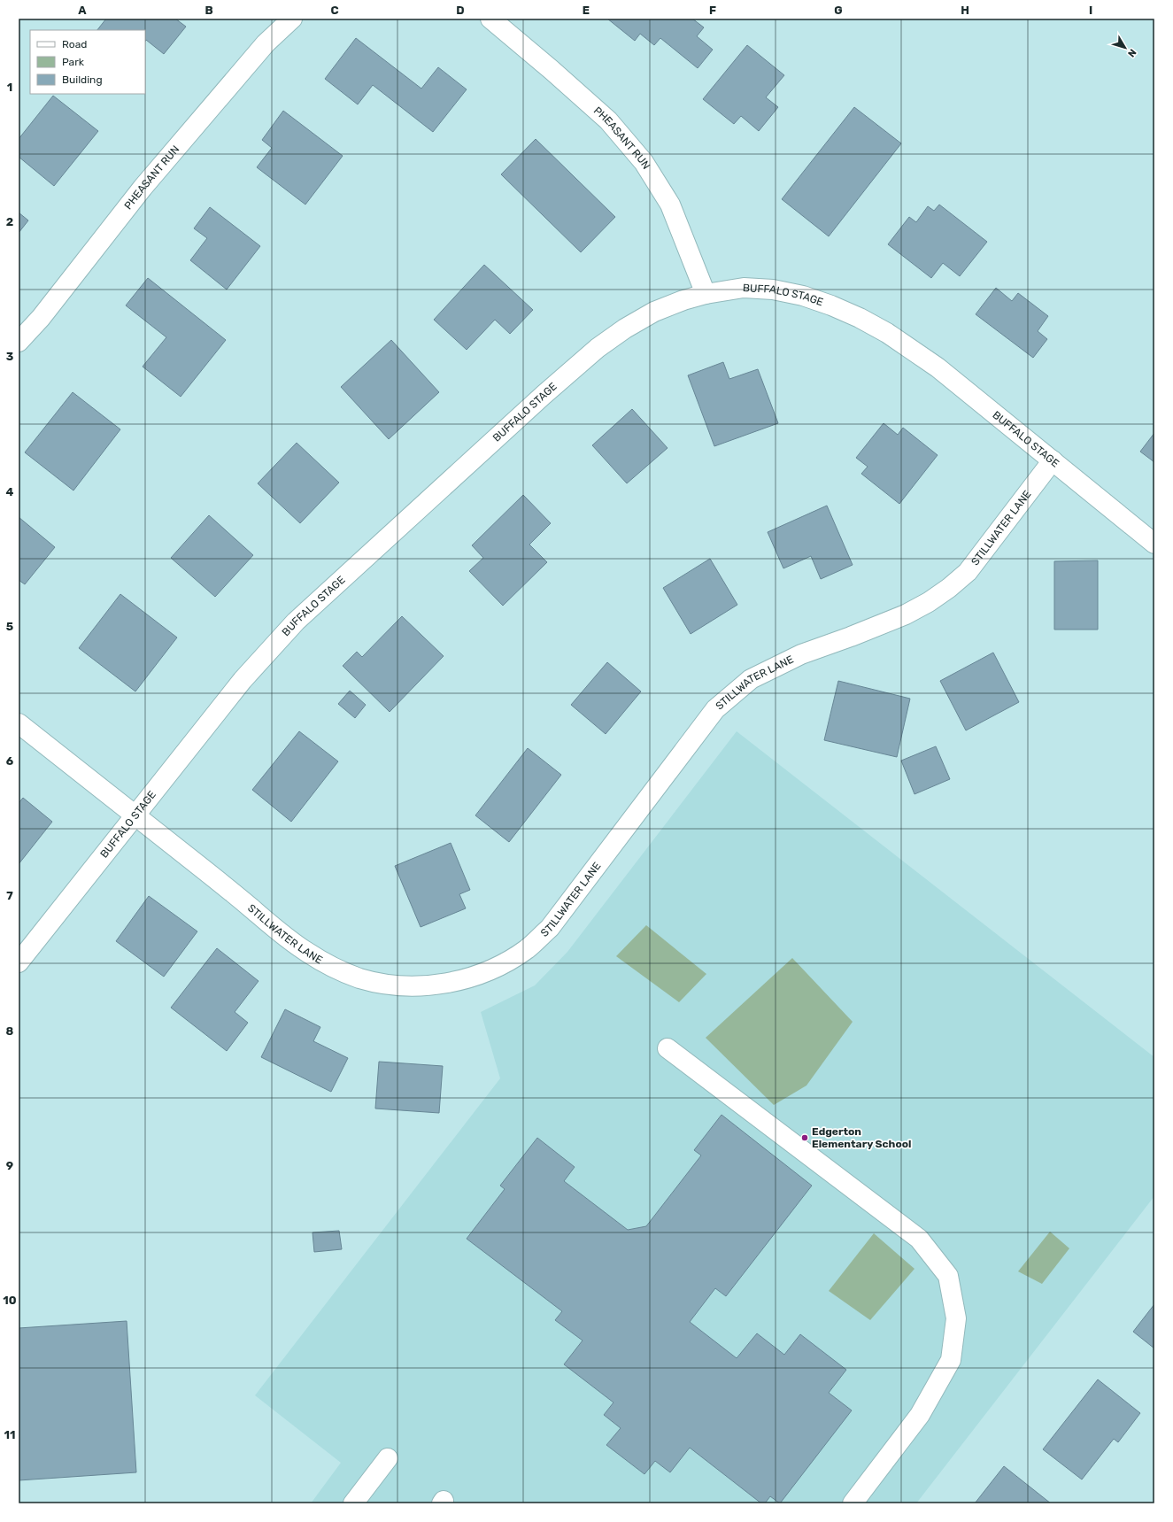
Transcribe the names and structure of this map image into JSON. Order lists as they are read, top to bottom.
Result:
{
  "streets": {
    "street": ["PHEASANT RUN", "BUFFALO STAGE", "STILLWATER LANE"]
  },
  "crossings": [
    ["PHEASANT RUN", "BUFFALO STAGE"],
    ["BUFFALO STAGE", "STILLWATER LANE"]
  ],
  "places": ["Edgerton Elementary School"],
  "legend": ["Road", "Park", "Building"],
  "north": "bottom right",
  "grid": {
    "columns": [
      "A",
      "B",
      "C",
      "D",
      "E",
      "F",
      "G",
      "H",
      "I"
    ],
    "rows": [
      "1",
      "2",
      "3",
      "4",
      "5",
      "6",
      "7",
      "8",
      "9",
      "10",
      "11"
    ]
  }
}
